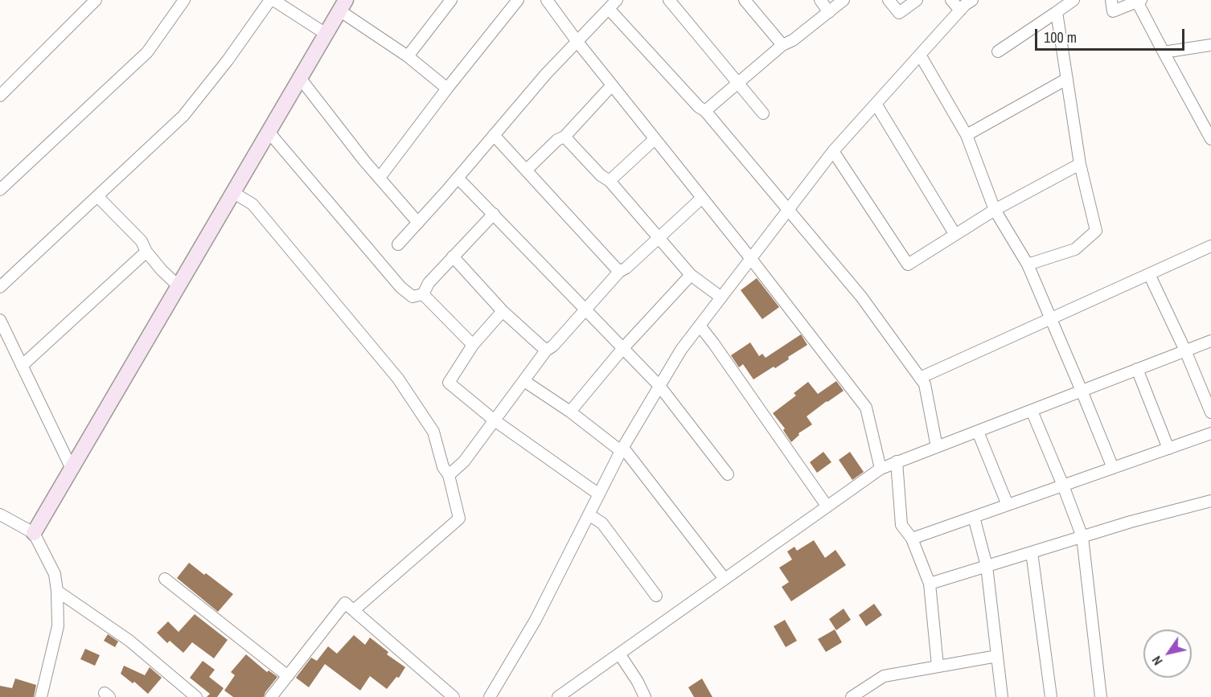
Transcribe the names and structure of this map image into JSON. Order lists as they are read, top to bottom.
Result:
{
  "scale_bar": "100 m",
  "north": "bottom left"
}
